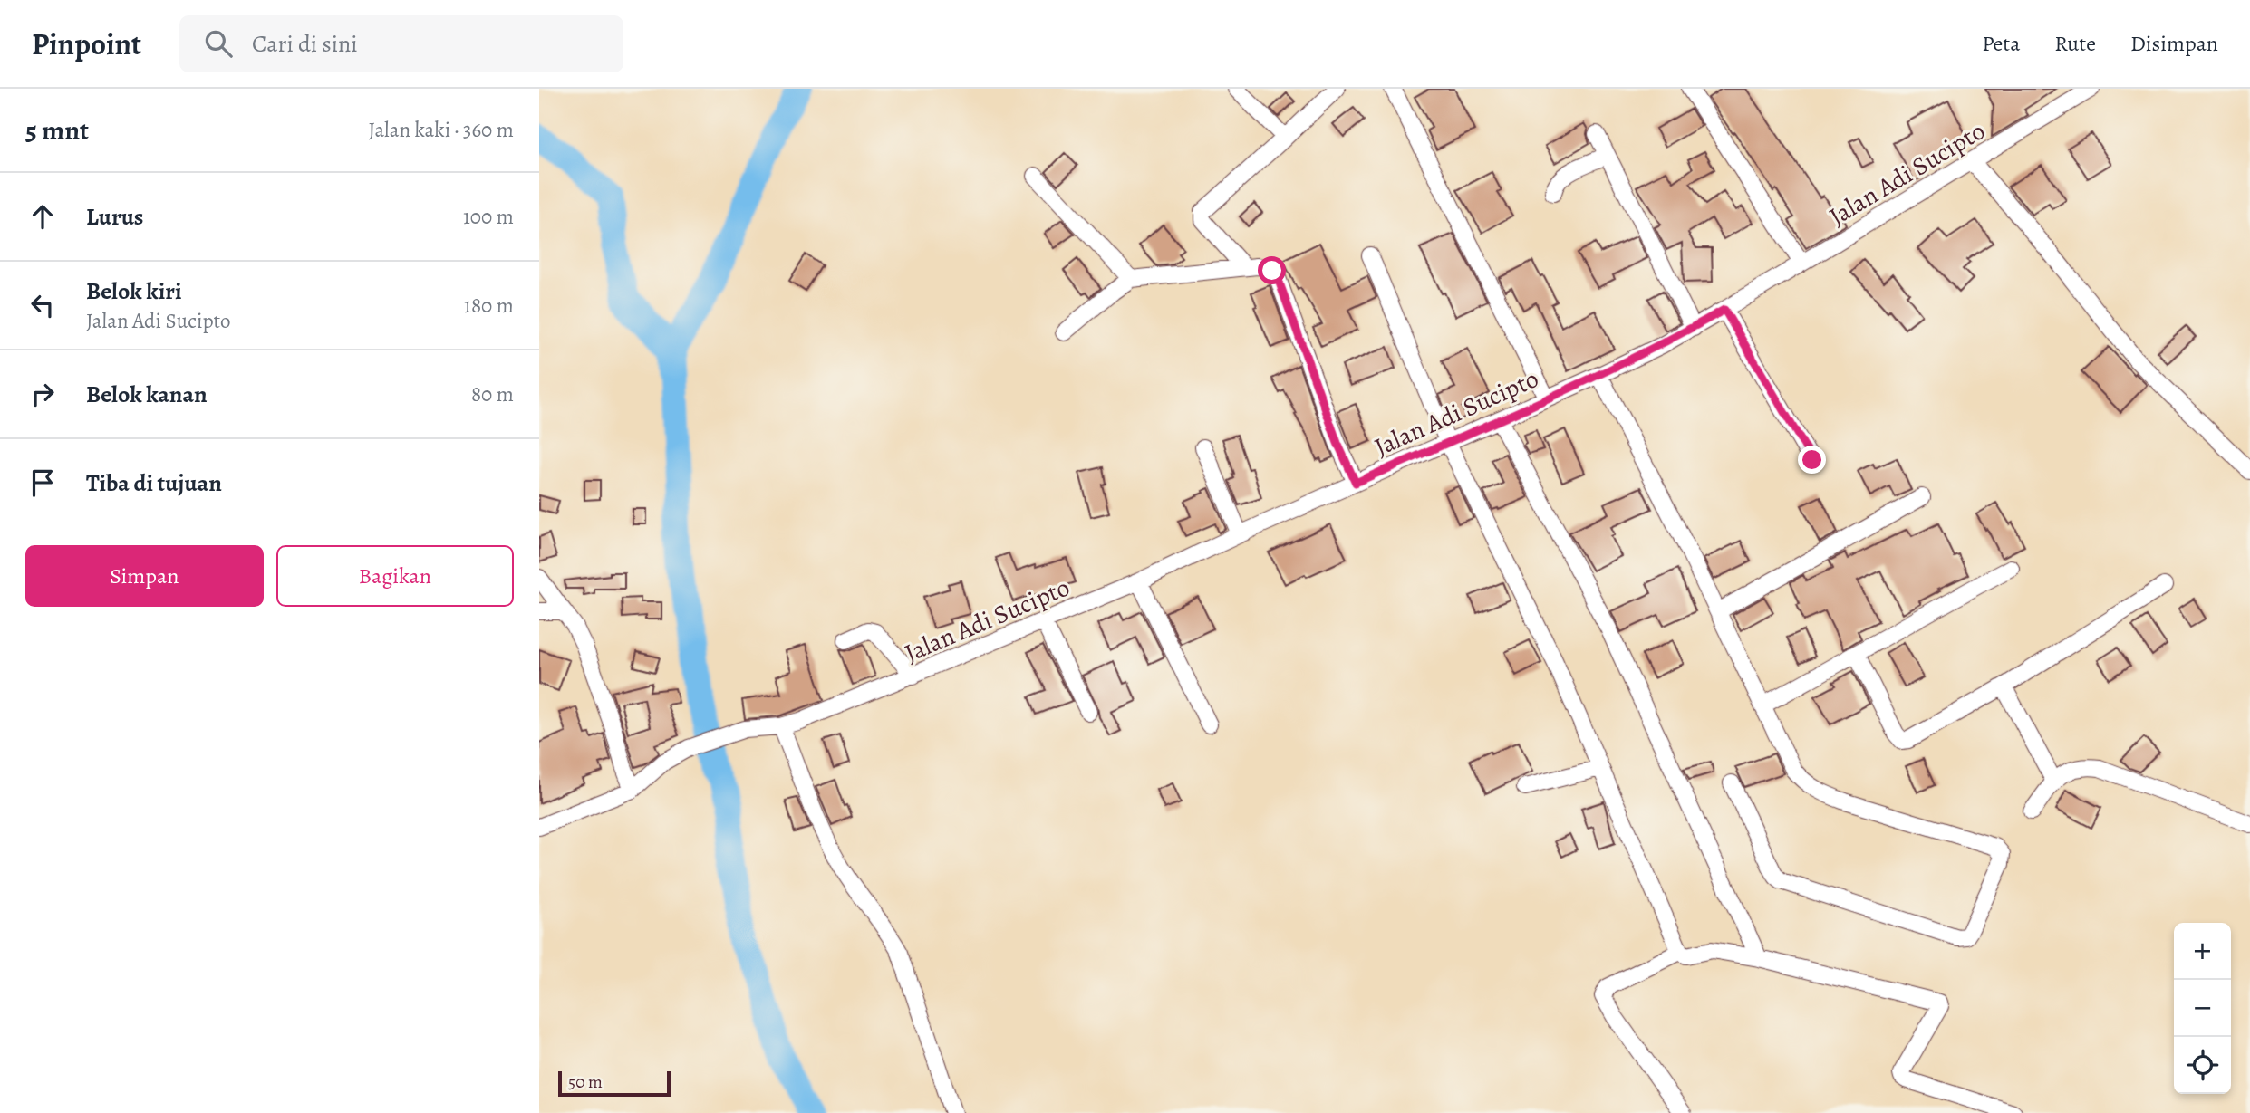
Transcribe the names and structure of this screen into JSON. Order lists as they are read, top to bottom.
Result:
{
  "streets": {
    "street": ["Jalan Adi Sucipto"]
  },
  "scale_bar": "50 m",
  "page": {
    "header": "Pinpoint",
    "search": "Cari di sini",
    "nav": ["Peta", "Rute", "Disimpan"],
    "heading": ["5 mnt", "Jalan kaki · 360 m"],
    "list": [
      ["Lurus", "100 m"],
      ["Belok kiri", "Jalan Adi Sucipto", "180 m"],
      ["Belok kanan", "80 m"],
      "Tiba di tujuan"
    ],
    "buttons": ["Simpan", "Bagikan"],
    "map_buttons": ["+", "−"],
    "scale": "50 m"
  }
}
